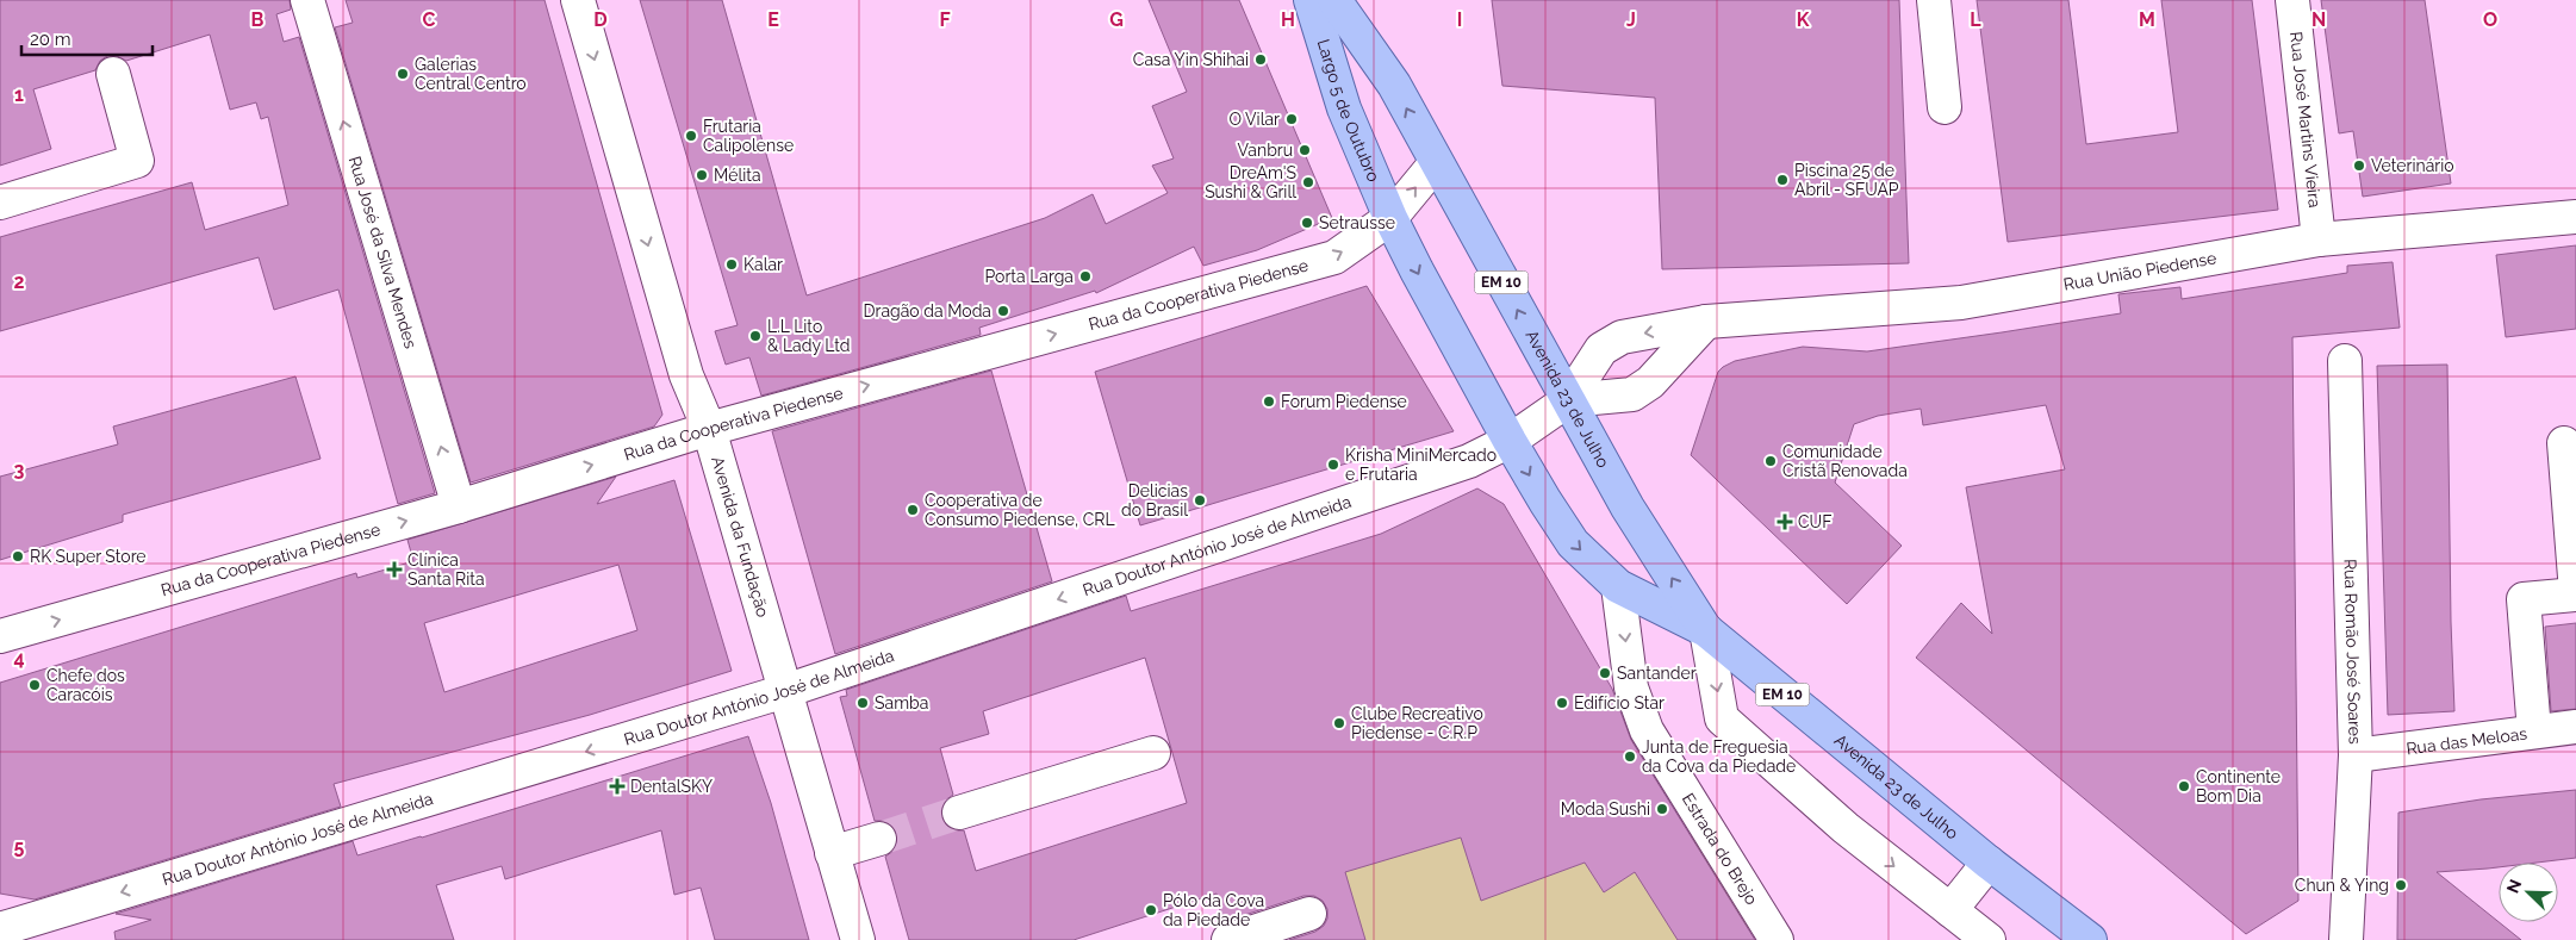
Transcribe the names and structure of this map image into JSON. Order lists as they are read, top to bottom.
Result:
{
  "streets": {
    "main road": ["Largo 5 de Outubro", "EM 10", "Avenida 23 de Julho"],
    "street": [
      "Rua José Martins Vieira",
      "Rua José da Silva Mendes",
      "Rua União Piedense",
      "Rua da Cooperativa Piedense",
      "Avenida da Fundação",
      "Rua Doutor António José de Almeida",
      "Rua Romão José Soares",
      "Rua das Meloas",
      "Estrada do Brejo"
    ]
  },
  "crossings": [
    ["Largo 5 de Outubro", "Rua da Cooperativa Piedense"],
    ["Largo 5 de Outubro", "Avenida 23 de Julho"],
    ["Rua José Martins Vieira", "Rua União Piedense"],
    ["Rua José da Silva Mendes", "Rua da Cooperativa Piedense"],
    ["Rua União Piedense", "Avenida 23 de Julho"],
    ["Rua União Piedense", "Rua Doutor António José de Almeida"],
    ["Rua da Cooperativa Piedense", "Avenida 23 de Julho"],
    ["Rua da Cooperativa Piedense", "Avenida da Fundação"],
    ["Avenida 23 de Julho", "Rua Doutor António José de Almeida"],
    ["Avenida 23 de Julho", "Estrada do Brejo"],
    ["Avenida da Fundação", "Rua Doutor António José de Almeida"],
    ["Rua Romão José Soares", "Rua das Meloas"]
  ],
  "one_way": [
    "Rua José da Silva Mendes",
    "Rua da Cooperativa Piedense",
    "Avenida da Fundação",
    "Rua Doutor António José de Almeida"
  ],
  "places": {
    "other": [
      "Casa Yin Shihai",
      "Galerias Central Centro",
      "O Vilar",
      "Frutaria Calipolense",
      "Vanbru",
      "Veterinário",
      "Mélita",
      "Piscina 25 de Abril - SFUAP",
      "DreAm'S Sushi & Grill",
      "Setrausse",
      "Kalar",
      "Porta Larga",
      "Dragão da Moda",
      "L.L Lito & Lady Ltd",
      "Forum Piedense",
      "Comunidade Cristã Renovada",
      "Krisha MiniMercado e Frutaria",
      "Delicias do Brasil",
      "Cooperativa de Consumo Piedense, CRL",
      "RK Super Store",
      "Santander",
      "Chefe dos Caracóis",
      "Samba",
      "Edifício Star",
      "Clube Recreativo Piedense - C.R.P",
      "Junta de Freguesia da Cova da Piedade",
      "Continente Bom Dia",
      "Moda Sushi",
      "Chun & Ying",
      "Pólo da Cova da Piedade"
    ],
    "health": ["CUF", "Clínica Santa Rita", "DentalSKY"]
  },
  "scale_bar": "20 m",
  "north": "top left",
  "grid": {
    "columns": [
      "B",
      "C",
      "D",
      "E",
      "F",
      "G",
      "H",
      "I",
      "J",
      "K",
      "L",
      "M",
      "N",
      "O"
    ],
    "rows": [
      "1",
      "2",
      "3",
      "4",
      "5"
    ]
  }
}
